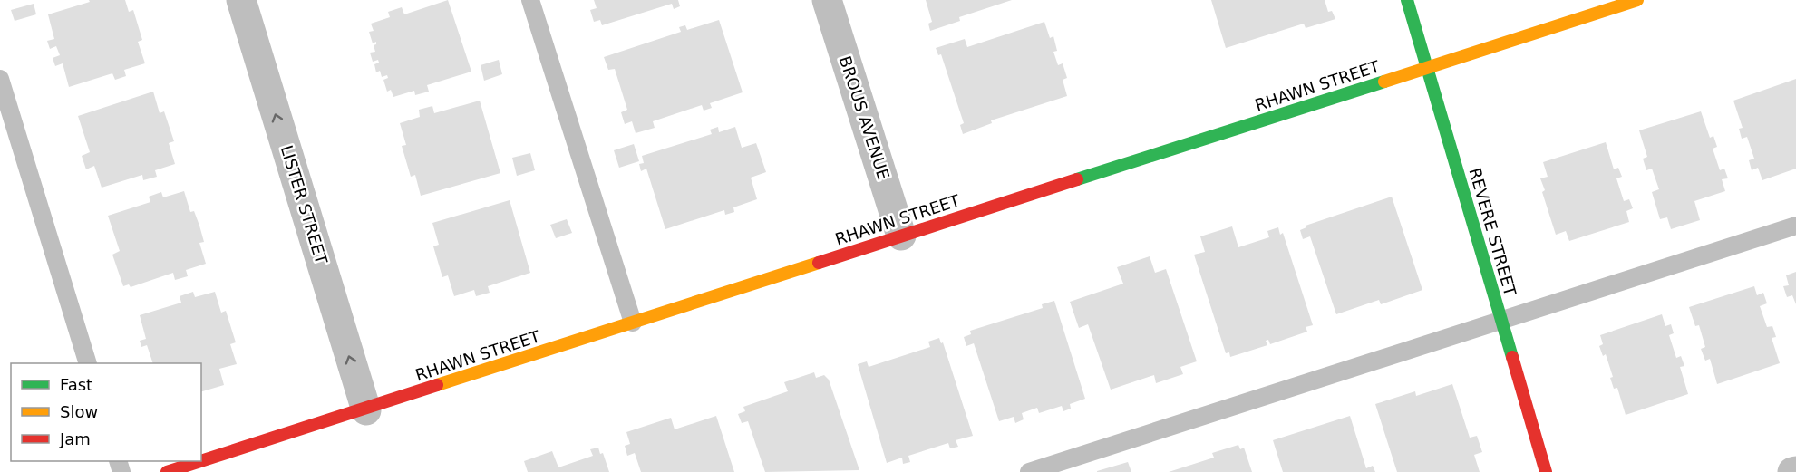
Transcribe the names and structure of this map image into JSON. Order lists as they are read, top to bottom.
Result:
{
  "streets": {
    "main road": ["RHAWN STREET", "REVERE STREET"],
    "street": ["BROUS AVENUE", "LISTER STREET"]
  },
  "crossings": [
    ["RHAWN STREET", "BROUS AVENUE"],
    ["RHAWN STREET", "LISTER STREET"],
    ["RHAWN STREET", "REVERE STREET"]
  ],
  "one_way": ["LISTER STREET"],
  "legend": ["Fast", "Slow", "Jam"]
}
